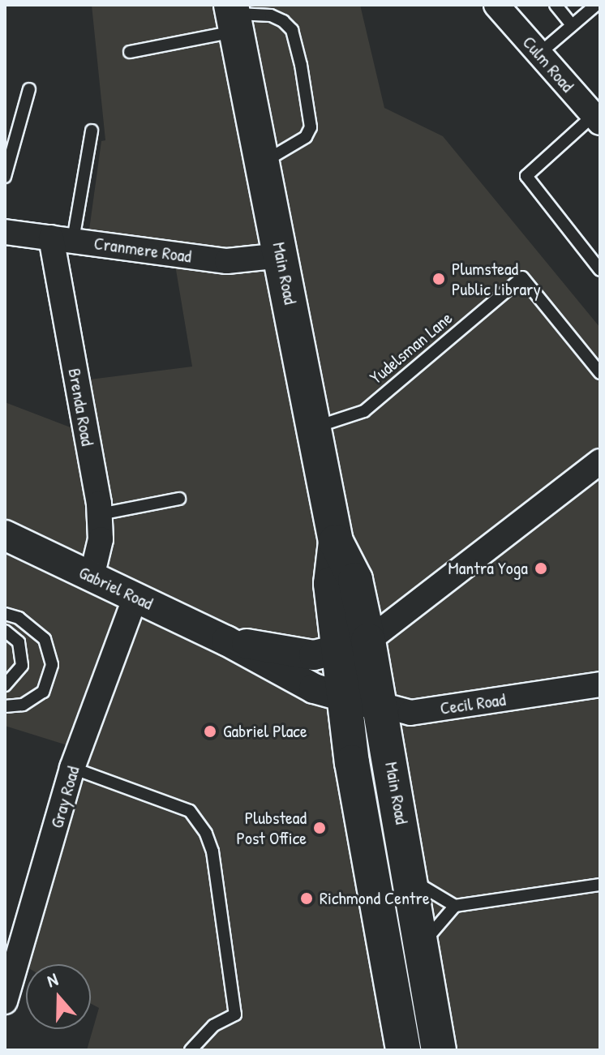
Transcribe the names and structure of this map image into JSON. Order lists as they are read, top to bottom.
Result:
{
  "streets": {
    "main road": ["Main Road"],
    "street": [
      "Culm Road",
      "Cranmere Road",
      "Brenda Road",
      "Gabriel Road",
      "Cecil Road",
      "Gray Road"
    ],
    "lane": ["Yudelsman Lane"]
  },
  "crossings": [
    ["Cranmere Road", "Main Road"],
    ["Cranmere Road", "Brenda Road"],
    ["Main Road", "Yudelsman Lane"],
    ["Main Road", "Gabriel Road"],
    ["Main Road", "Cecil Road"],
    ["Brenda Road", "Gabriel Road"],
    ["Gabriel Road", "Cecil Road"],
    ["Gabriel Road", "Gray Road"]
  ],
  "places": [
    "Plumstead Public Library",
    "Mantra Yoga",
    "Gabriel Place",
    "Plubstead Post Office",
    "Richmond Centre"
  ],
  "north": "top"
}
